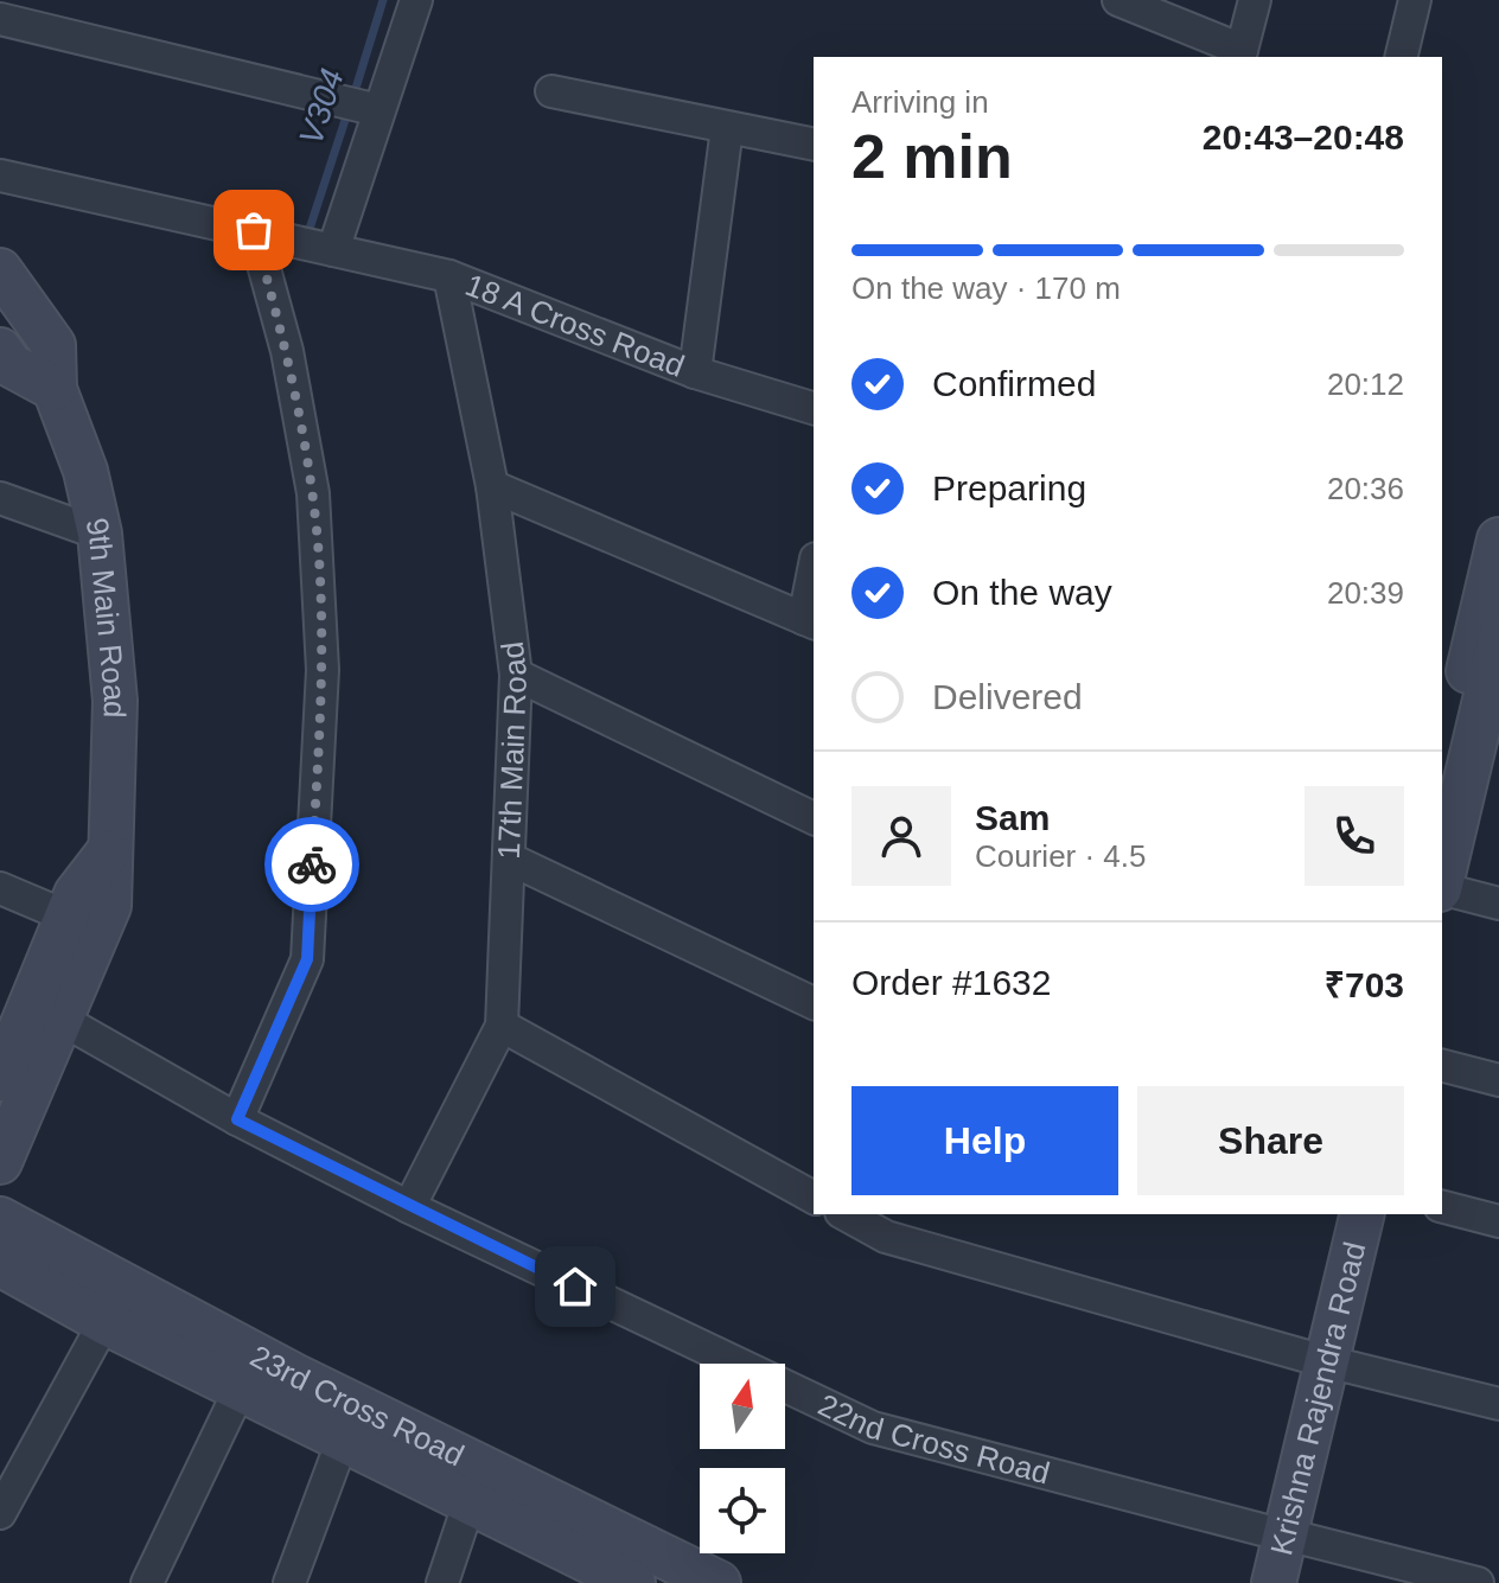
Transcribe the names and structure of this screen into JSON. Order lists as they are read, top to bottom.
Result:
{
  "streets": {
    "main road": ["9th Main Road", "Krishna Rajendra Road", "23rd Cross Road"],
    "street": ["18 A Cross Road", "17th Main Road", "22nd Cross Road"]
  },
  "crossings": [
    ["18 A Cross Road", "17th Main Road"],
    ["9th Main Road", "22nd Cross Road"],
    ["17th Main Road", "22nd Cross Road"],
    ["Krishna Rajendra Road", "22nd Cross Road"]
  ],
  "water": ["V304"],
  "north": "top",
  "page": {
    "heading": ["2 min", "Arriving in", "20:43–20:48"],
    "panel": [
      "Sam",
      "Courier · 4.5",
      "Order #1632",
      "₹703"
    ],
    "bar": "On the way · 170 m",
    "list": [
      ["Confirmed", "20:12"],
      ["Preparing", "20:36"],
      ["On the way", "20:39"],
      "Delivered"
    ],
    "buttons": ["Help", "Share"]
  }
}
